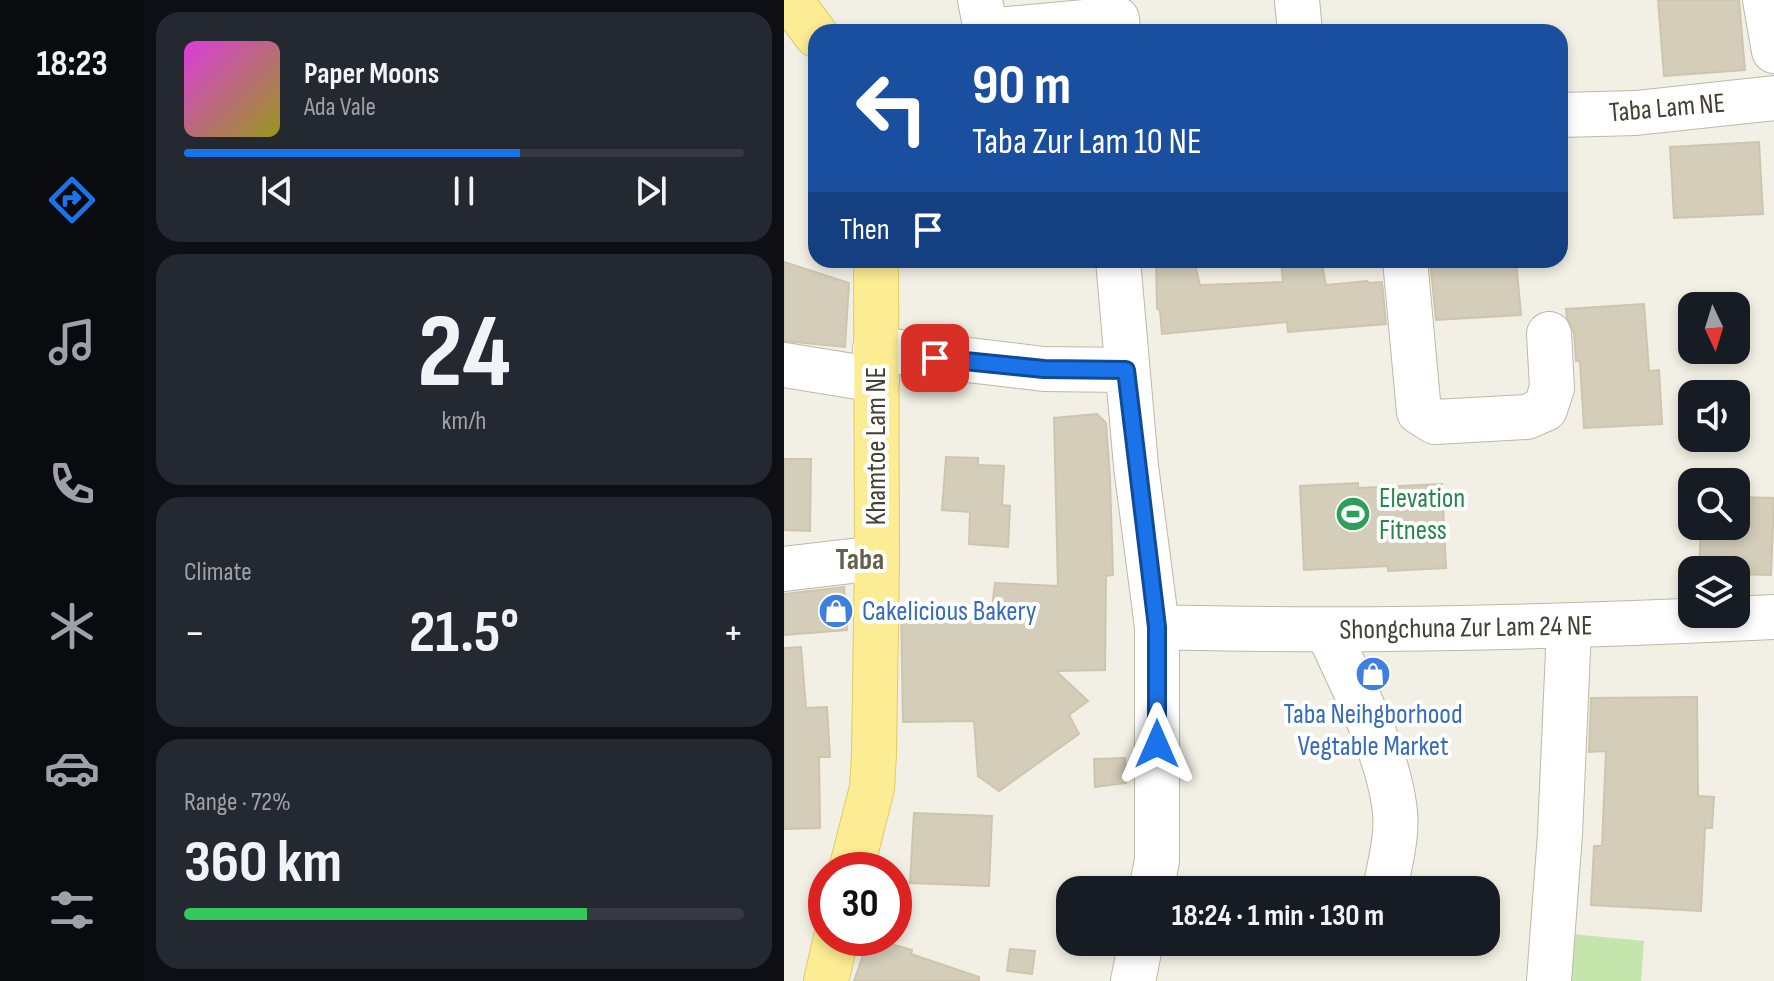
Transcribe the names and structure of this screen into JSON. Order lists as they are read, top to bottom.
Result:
{
  "streets": {
    "main road": ["Khamtoe Lam NE"],
    "street": ["Taba Lam NE", "Shongchuna Zur Lam 24 NE"]
  },
  "districts": ["Taba"],
  "places": {
    "sports": ["Elevation Fitness"],
    "shop": ["Cakelicious Bakery", "Taba Neihgborhood Vegtable Market"]
  },
  "north": "bottom",
  "page": {
    "tabs": "18:23",
    "turn": ["90 m", "Taba Zur Lam 10 NE"],
    "song": ["Paper Moons", "Ada Vale"],
    "then": "Then",
    "tile": [
      ["24", "km/h"],
      "Climate",
      ["Range · 72%", "360 km"]
    ],
    "heat": ["−", "21.5°", "+"],
    "limit": "30",
    "trip": "18:24 · 1 min · 130 m"
  }
}
